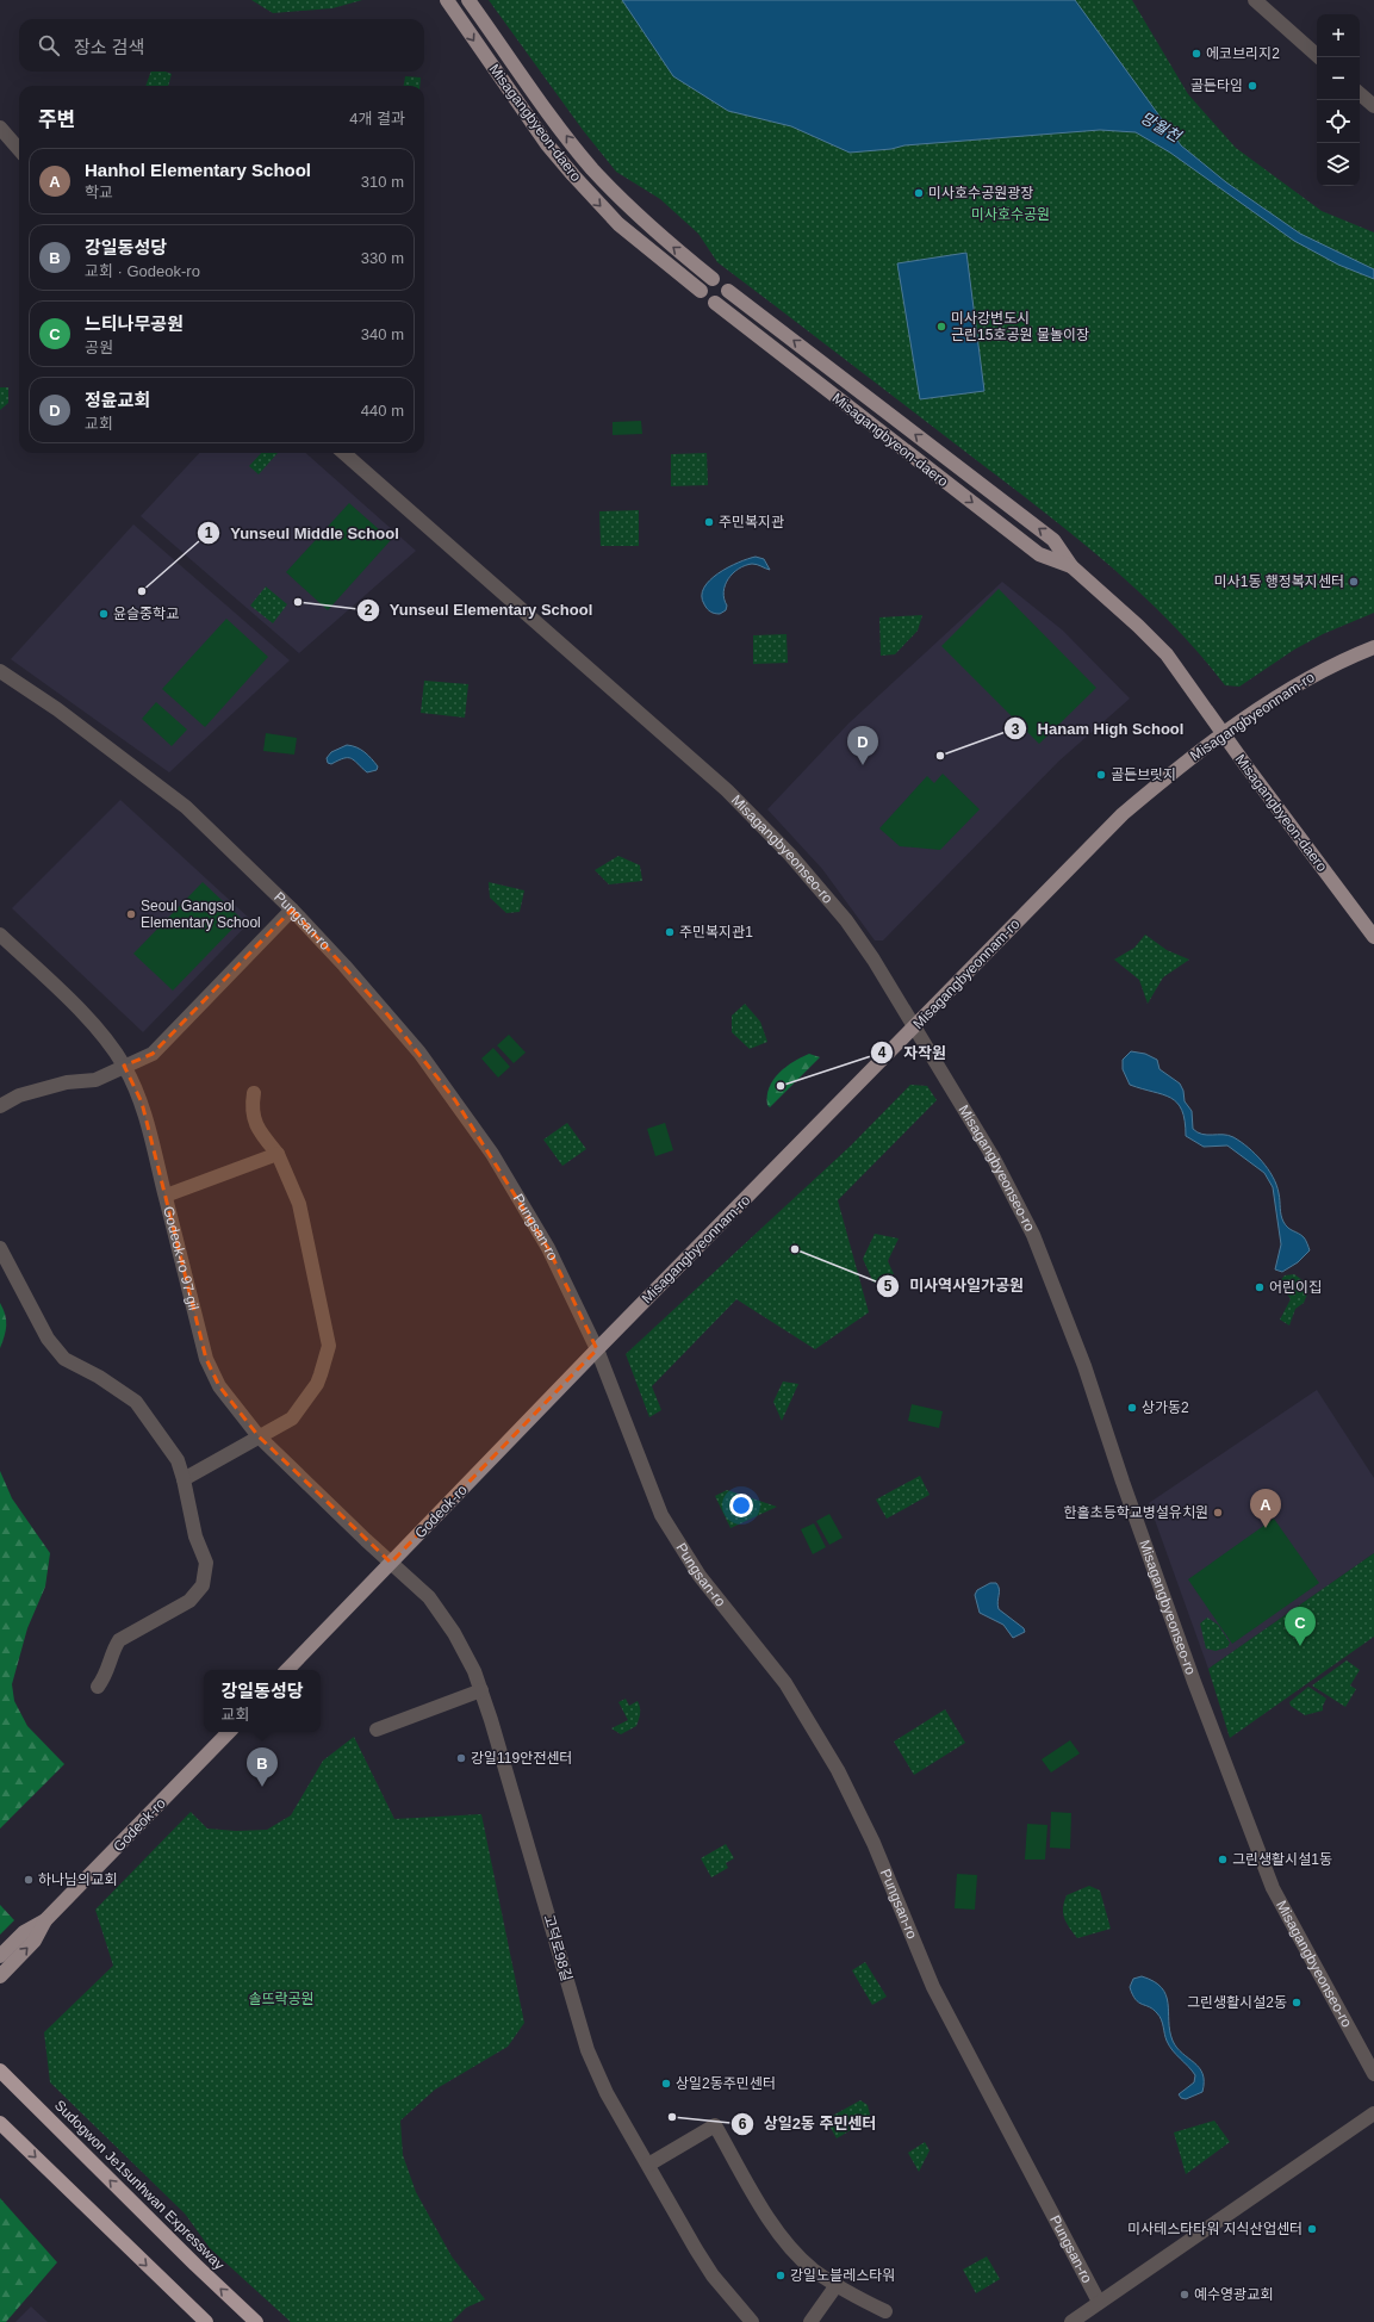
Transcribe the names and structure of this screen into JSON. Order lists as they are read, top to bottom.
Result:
{
  "streets": {
    "highway": ["Sudogwon Je1sunhwan Expressway"],
    "main road": ["Misagangbyeon-daero", "Misagangbyeonnam-ro", "Godeok-ro"],
    "street": [
      "Misagangbyeonseo-ro",
      "Pungsan-ro",
      "Godeok-ro 97-gil",
      "고덕로98길"
    ]
  },
  "crossings": [
    ["Misagangbyeon-daero", "Misagangbyeonnam-ro"],
    ["Misagangbyeonnam-ro", "Misagangbyeonseo-ro"],
    ["Misagangbyeonnam-ro", "Pungsan-ro"],
    ["Misagangbyeonnam-ro", "Godeok-ro"],
    ["Pungsan-ro", "Godeok-ro"],
    ["Godeok-ro 97-gil", "Godeok-ro"],
    ["Godeok-ro 97-gil", "고덕로98길"],
    ["Godeok-ro", "고덕로98길"]
  ],
  "water": ["망월천"],
  "parks": ["미사호수공원", "솔뜨락공원"],
  "places": [
    "에코브리지2",
    "골든타임",
    "미사호수공원광장",
    "미사강변도시 근린15호공원 물놀이장",
    "주민복지관",
    "미사1동 행정복지센터",
    "Yunseul Middle School",
    "Yunseul Elementary School",
    "윤슬중학교",
    "Hanam High School",
    "골든브릿지",
    "Seoul Gangsol Elementary School",
    "주민복지관1",
    "자작원",
    "미사역사일가공원",
    "어린이집",
    "상가동2",
    "한홀초등학교병설유치원",
    "강일119안전센터",
    "그린생활시설1동",
    "하나님의교회",
    "그린생활시설2동",
    "상일2동주민센터",
    "상일2동 주민센터",
    "미사테스타타워 지식산업센터",
    "강일노블레스타워",
    "예수영광교회"
  ],
  "page": {
    "map_buttons": ["+", "−"],
    "search": "장소 검색",
    "heading": ["주변", "4개 결과"],
    "list": [
      {
        "mark": "A",
        "name": "Hanhol Elementary School",
        "note": "학교",
        "value": "310 m"
      },
      {
        "mark": "B",
        "name": "강일동성당",
        "note": "교회 · Godeok-ro",
        "value": "330 m"
      },
      {
        "mark": "C",
        "name": "느티나무공원",
        "note": "공원",
        "value": "340 m"
      },
      {
        "mark": "D",
        "name": "정윤교회",
        "note": "교회",
        "value": "440 m"
      }
    ],
    "pins": [
      "D",
      "A",
      "C",
      "B"
    ],
    "popup": ["강일동성당", "교회"]
  }
}
